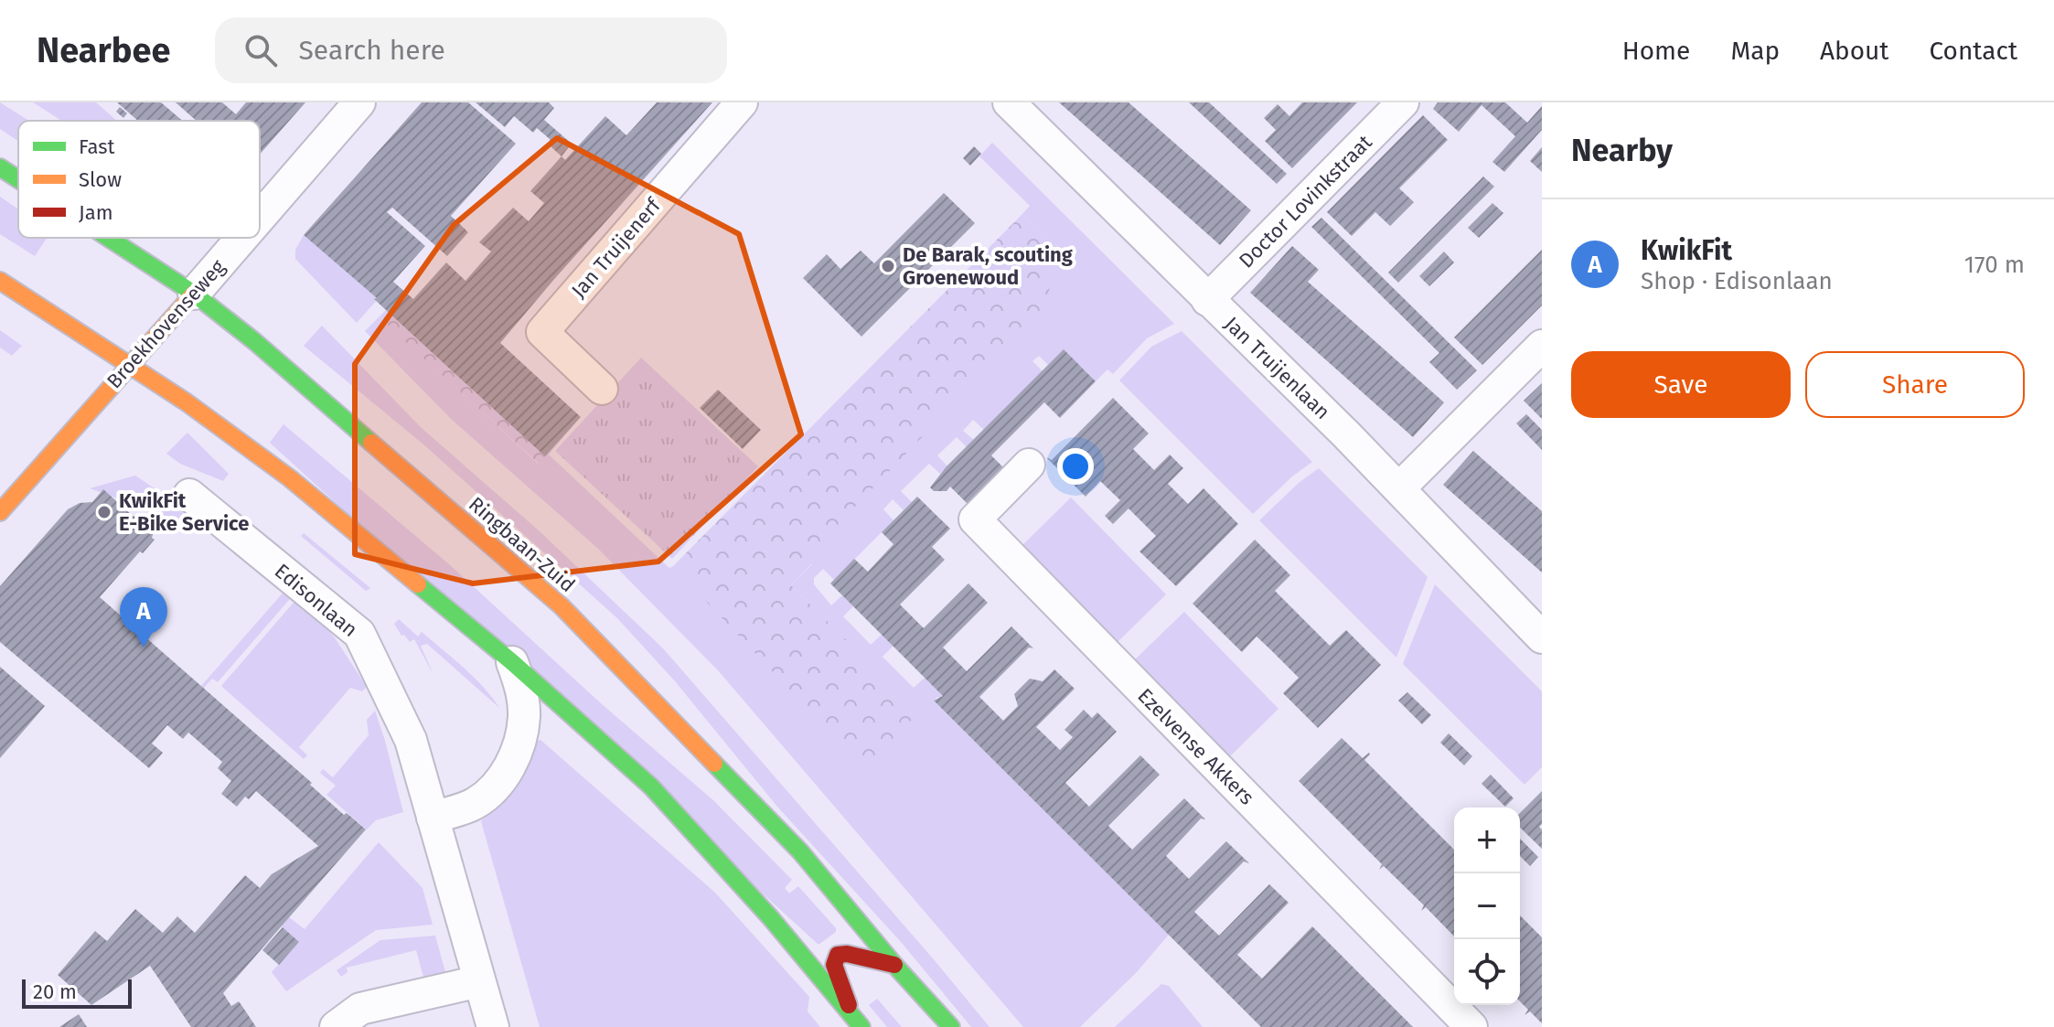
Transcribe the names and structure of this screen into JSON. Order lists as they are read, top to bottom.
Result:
{
  "streets": {
    "main road": ["Broekhovenseweg", "Ringbaan-Zuid"],
    "street": [
      "Doctor Lovinkstraat",
      "Jan Truijenerf",
      "Jan Truijenlaan",
      "Edisonlaan",
      "Ezelvense Akkers"
    ]
  },
  "crossings": [
    ["Doctor Lovinkstraat", "Jan Truijenlaan"],
    ["Broekhovenseweg", "Ringbaan-Zuid"]
  ],
  "places": ["De Barak, scouting Groenewoud", "KwikFit E-Bike Service"],
  "legend": ["Fast", "Slow", "Jam"],
  "scale_bar": "20 m",
  "page": {
    "header": "Nearbee",
    "search": "Search here",
    "nav": [
      "Home",
      "Map",
      "About",
      "Contact"
    ],
    "heading": "Nearby",
    "list": [
      {
        "mark": "A",
        "name": "KwikFit",
        "note": "Shop · Edisonlaan",
        "value": "170 m"
      }
    ],
    "buttons": ["Save", "Share"],
    "pins": "A",
    "map_buttons": ["+", "−"],
    "scale": "20 m"
  }
}
